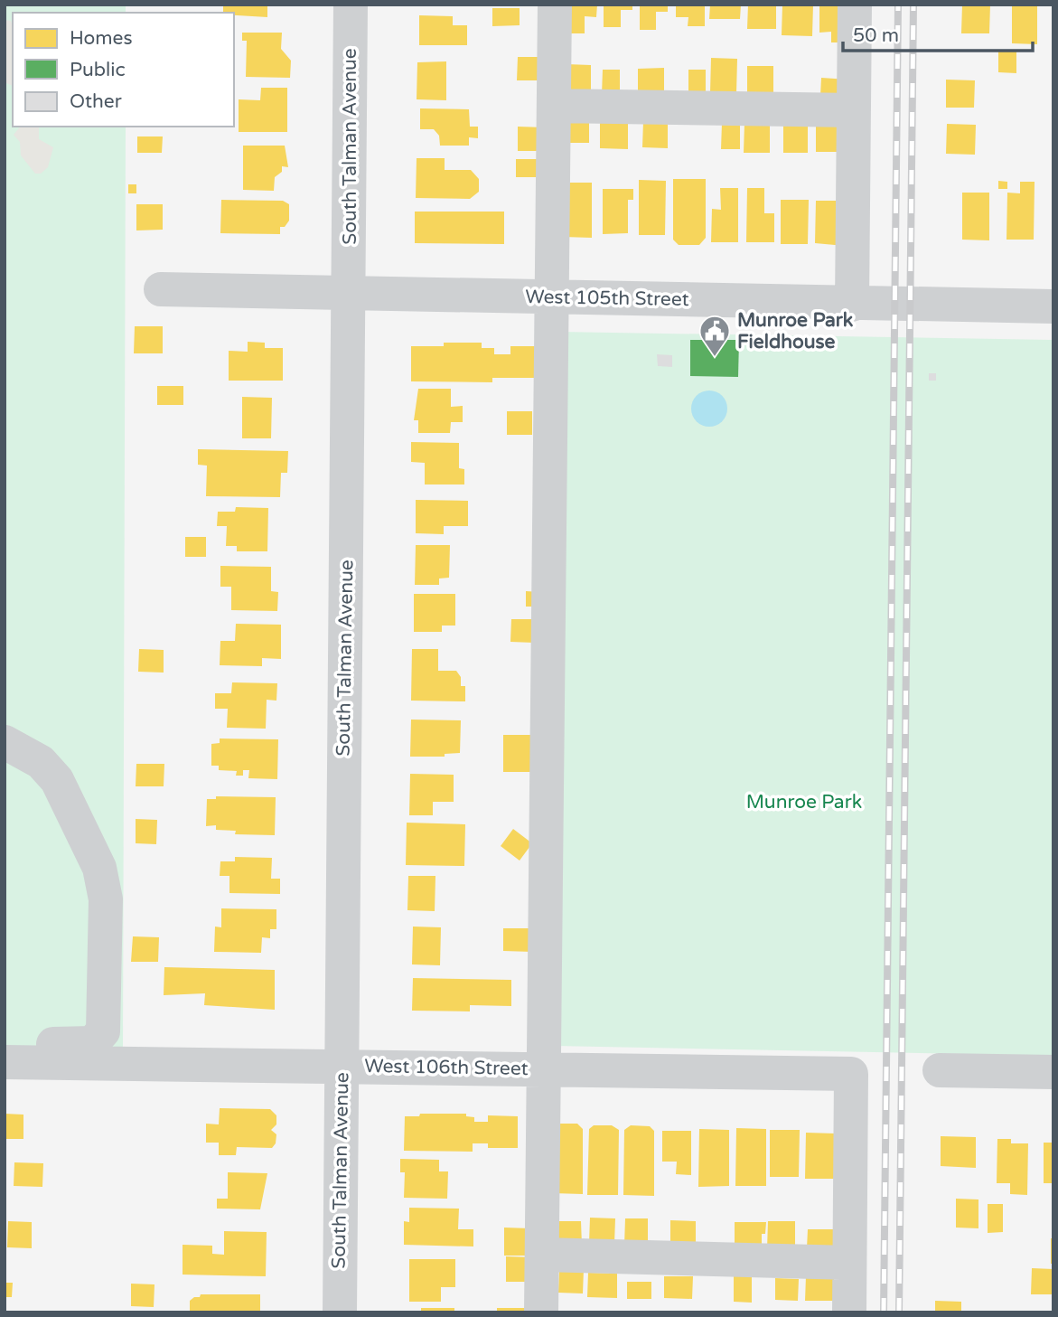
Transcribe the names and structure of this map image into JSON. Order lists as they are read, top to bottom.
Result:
{
  "streets": {
    "street": ["South Talman Avenue", "West 105th Street", "West 106th Street"]
  },
  "crossings": [
    ["South Talman Avenue", "West 105th Street"],
    ["South Talman Avenue", "West 106th Street"]
  ],
  "parks": ["Munroe Park"],
  "places": {
    "public building": ["Munroe Park Fieldhouse"]
  },
  "legend": ["Homes", "Public", "Other"],
  "scale_bar": "50 m"
}
